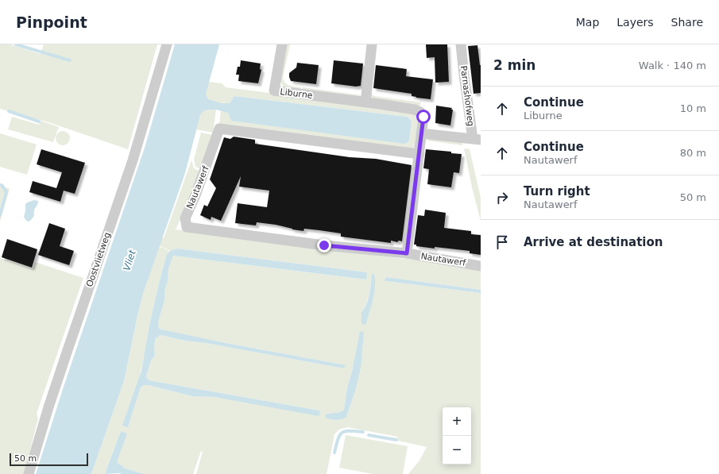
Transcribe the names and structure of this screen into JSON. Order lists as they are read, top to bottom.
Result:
{
  "streets": {
    "street": [
      "Liburne",
      "Parnashofweg",
      "Nautawerf",
      "Oostvlietweg"
    ]
  },
  "water": ["Vliet"],
  "scale_bar": "50 m",
  "page": {
    "header": "Pinpoint",
    "nav": ["Map", "Layers", "Share"],
    "heading": ["2 min", "Walk · 140 m"],
    "list": [
      ["Continue", "Liburne", "10 m"],
      ["Continue", "Nautawerf", "80 m"],
      ["Turn right", "Nautawerf", "50 m"],
      "Arrive at destination"
    ],
    "map_buttons": ["+", "−"],
    "scale": "50 m"
  }
}
